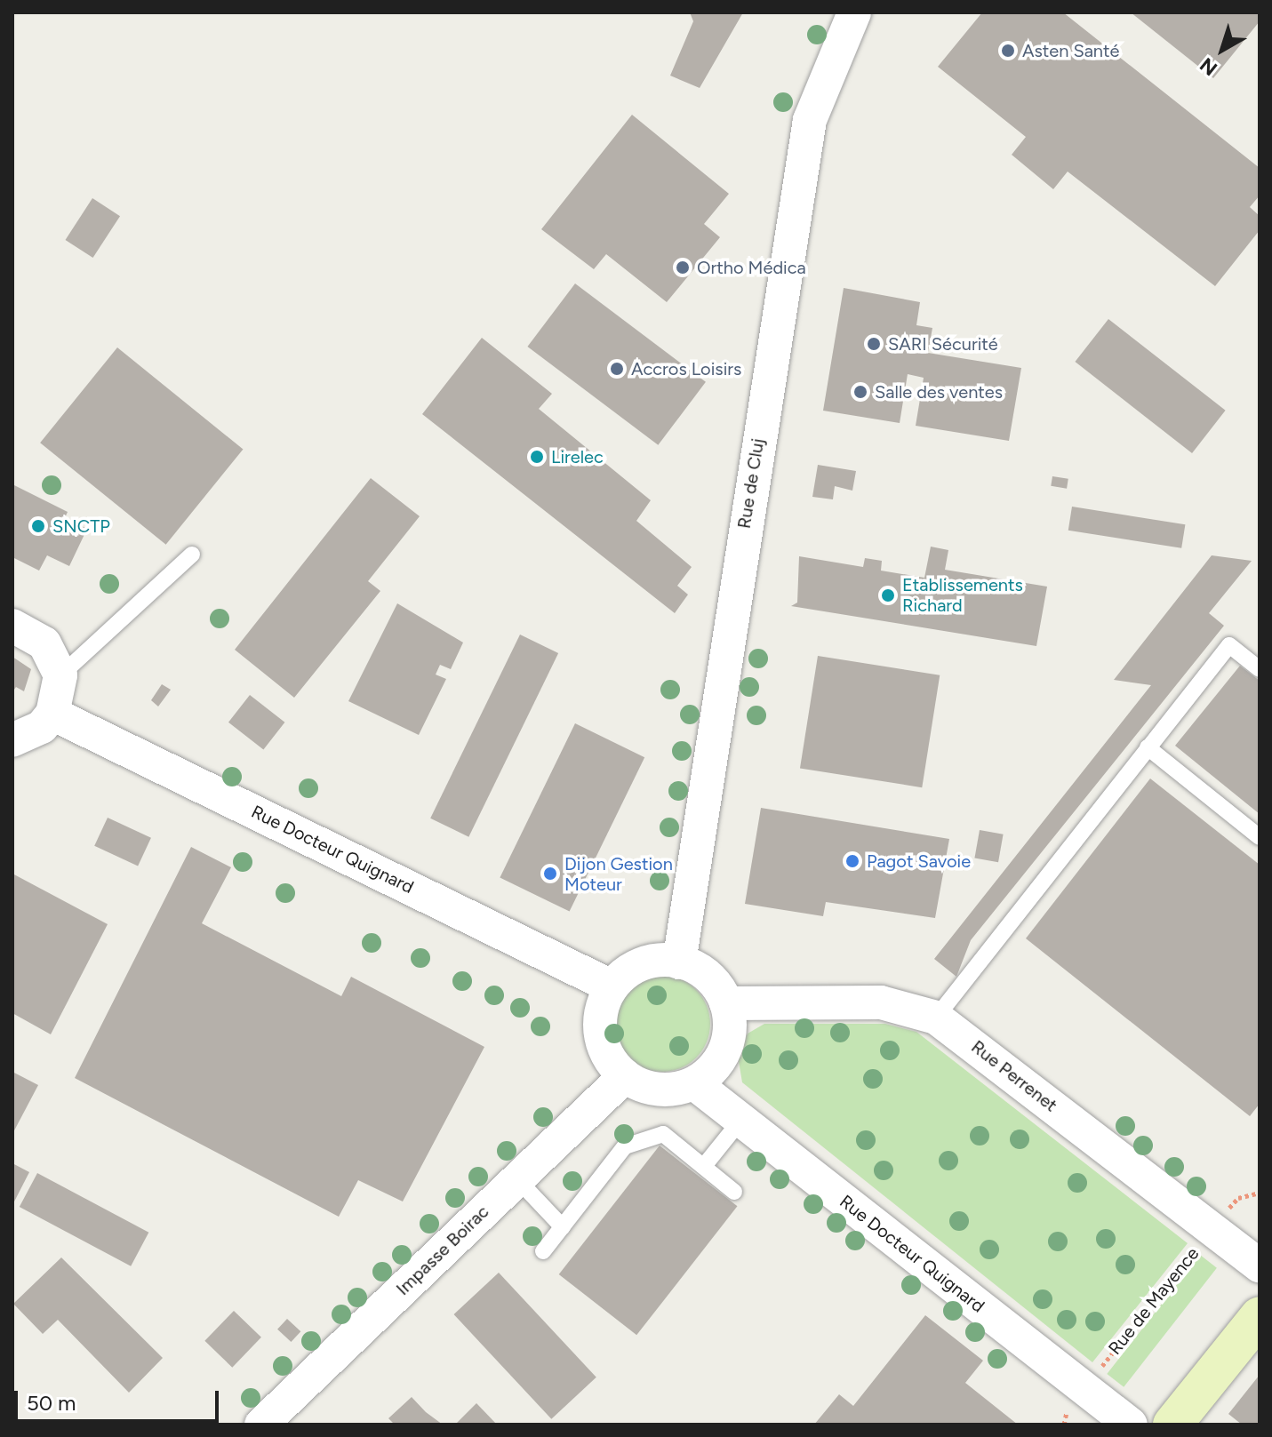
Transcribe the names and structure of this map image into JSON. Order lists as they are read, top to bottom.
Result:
{
  "streets": {
    "street": [
      "Rue de Cluj",
      "Rue Docteur Quignard",
      "Rue Perrenet",
      "Impasse Boirac"
    ],
    "path": ["Rue de Mayence"]
  },
  "crossings": [
    ["Rue de Cluj", "Rue Docteur Quignard"],
    ["Rue de Cluj", "Rue Perrenet"],
    ["Rue de Cluj", "Impasse Boirac"],
    ["Rue Docteur Quignard", "Rue Perrenet"],
    ["Rue Docteur Quignard", "Impasse Boirac"],
    ["Rue Docteur Quignard", "Rue de Mayence"],
    ["Rue Perrenet", "Impasse Boirac"],
    ["Rue Perrenet", "Rue de Mayence"]
  ],
  "places": [
    "Asten Santé",
    "Ortho Médica",
    "SARI Sécurité",
    "Accros Loisirs",
    "Salle des ventes",
    "Lirelec",
    "SNCTP",
    "Etablissements Richard",
    "Pagot Savoie",
    "Dijon Gestion Moteur"
  ],
  "scale_bar": "50 m",
  "north": "bottom left"
}
